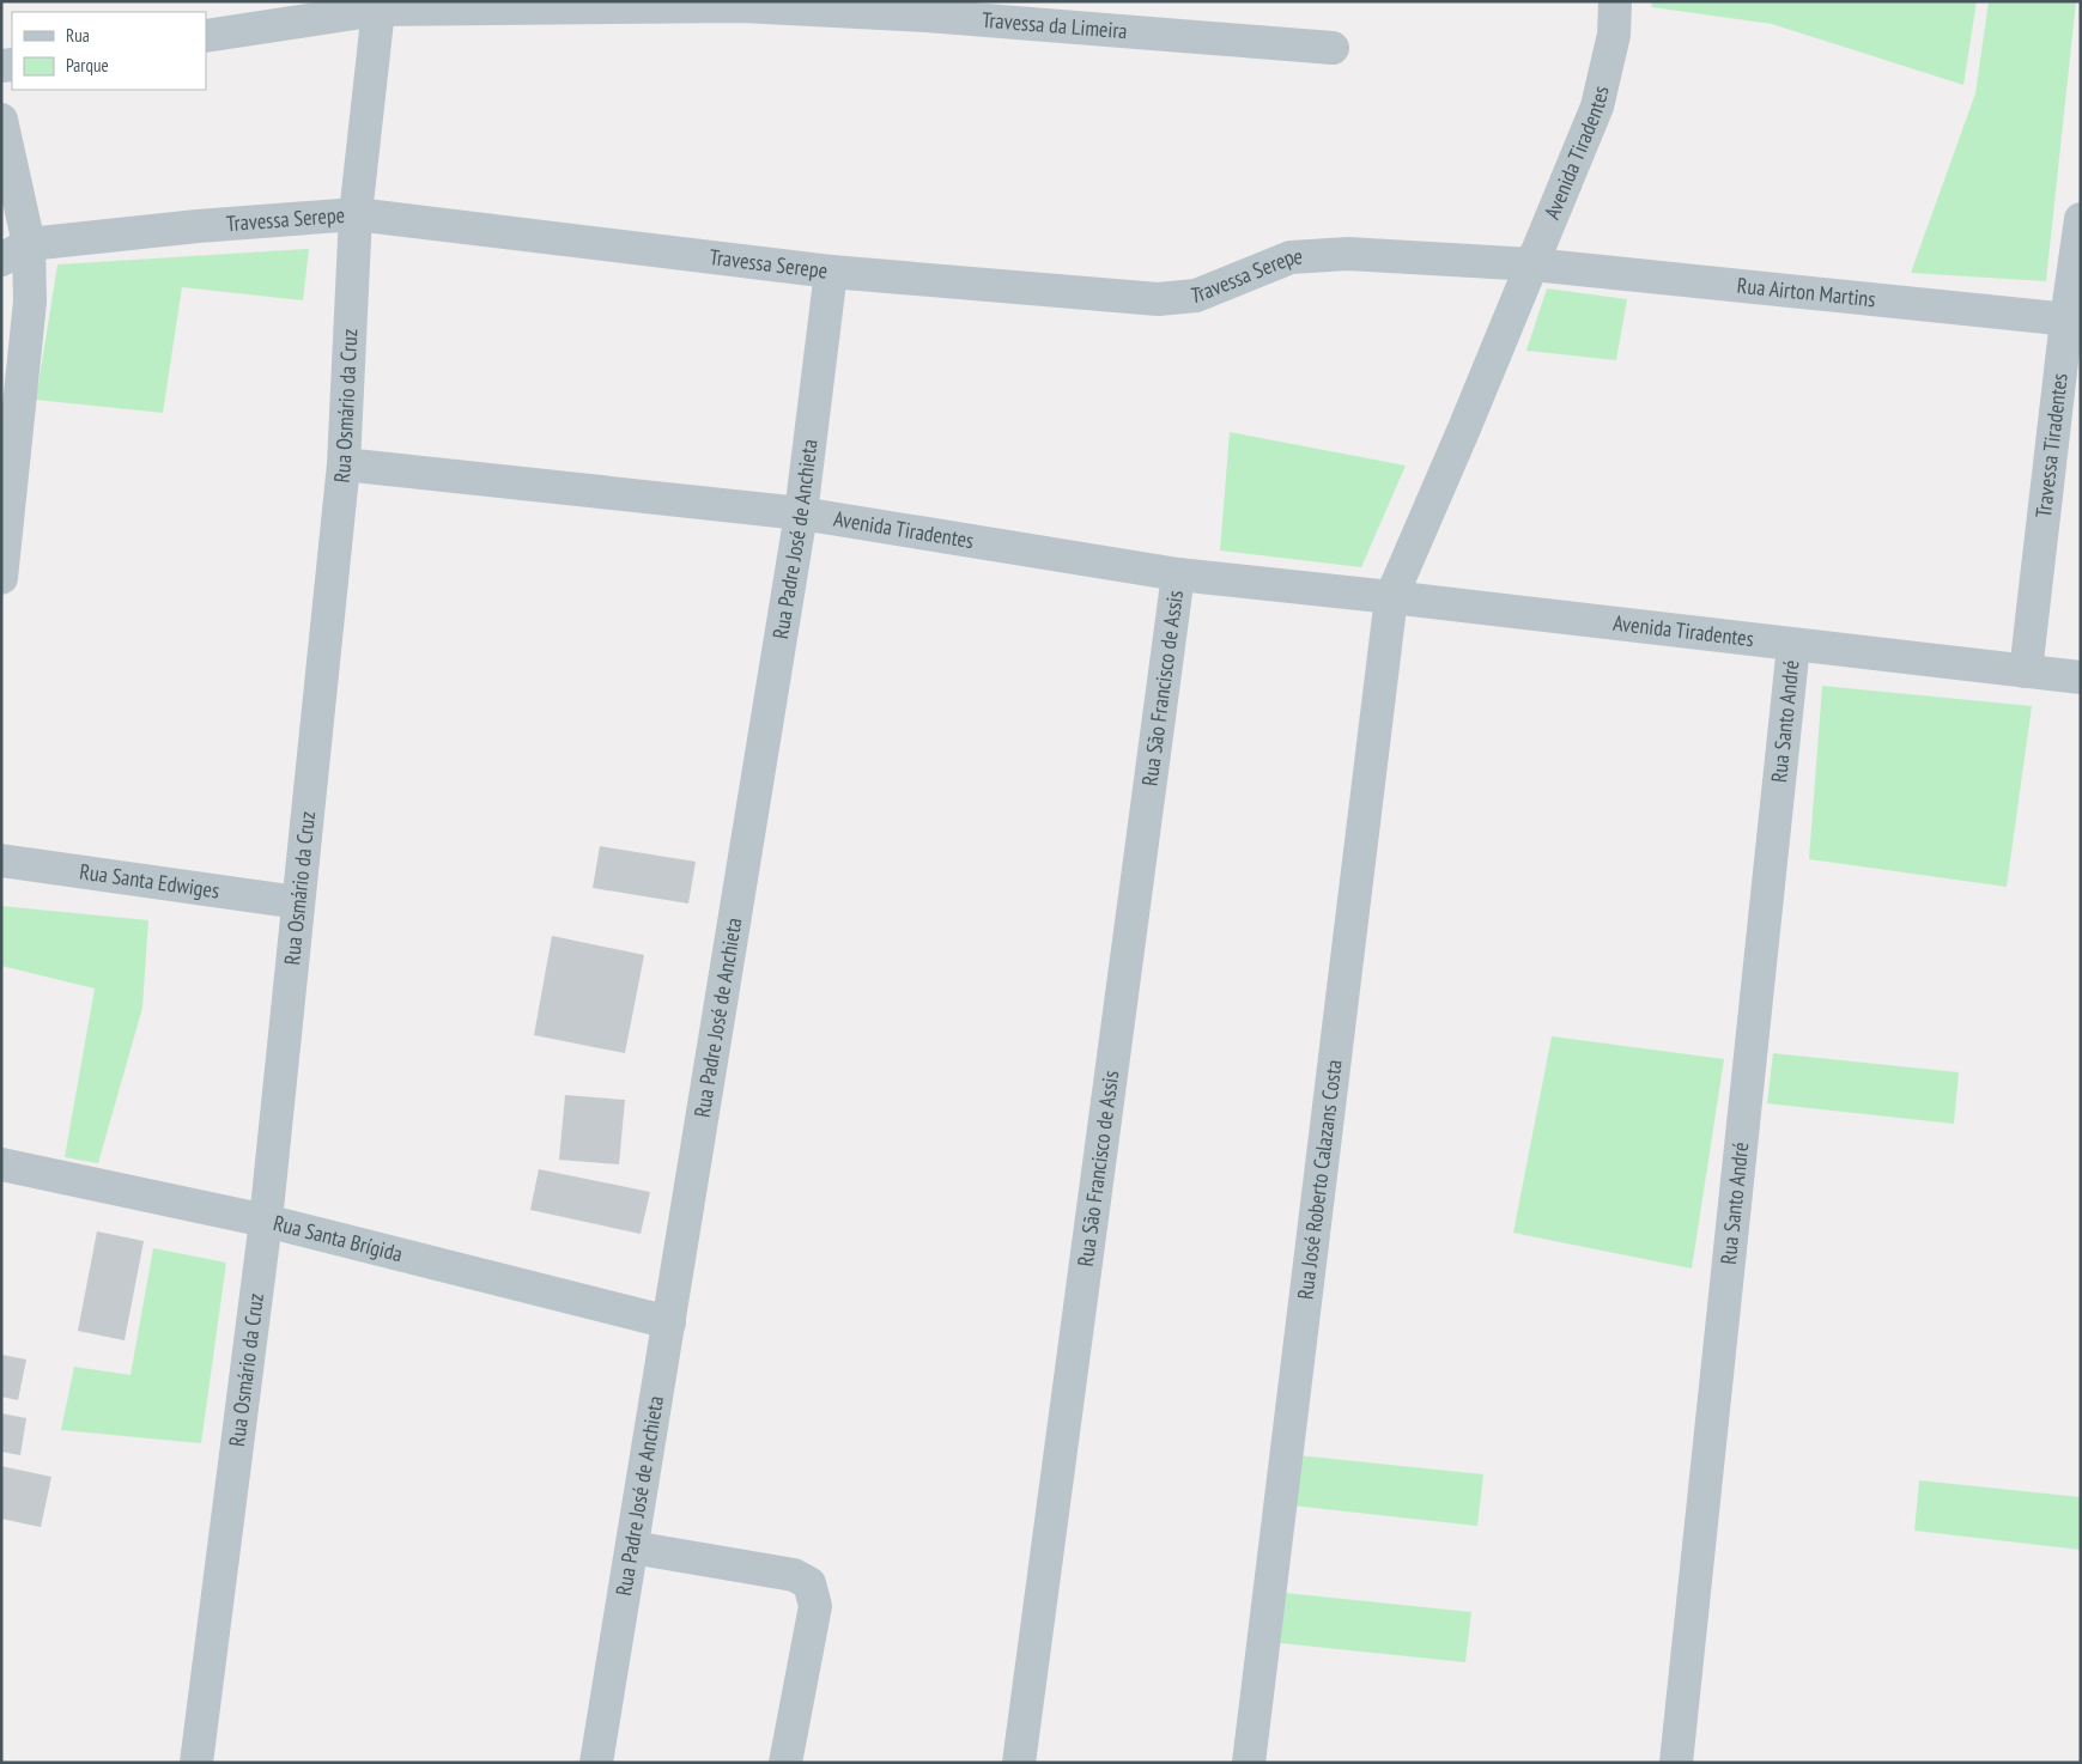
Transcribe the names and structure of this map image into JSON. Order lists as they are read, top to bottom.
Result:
{
  "streets": {
    "street": [
      "Travessa da Limeira",
      "Avenida Tiradentes",
      "Travessa Serepe",
      "Rua Airton Martins",
      "Rua Osmário da Cruz",
      "Travessa Tiradentes",
      "Rua Padre José de Anchieta",
      "Rua São Francisco de Assis",
      "Rua Santo André",
      "Rua Santa Edwiges",
      "Rua José Roberto Calazans Costa",
      "Rua Santa Brígida"
    ]
  },
  "crossings": [
    ["Travessa da Limeira", "Rua Osmário da Cruz"],
    ["Avenida Tiradentes", "Travessa Serepe"],
    ["Avenida Tiradentes", "Rua Airton Martins"],
    ["Avenida Tiradentes", "Rua Osmário da Cruz"],
    ["Avenida Tiradentes", "Travessa Tiradentes"],
    ["Avenida Tiradentes", "Rua Padre José de Anchieta"],
    ["Avenida Tiradentes", "Rua São Francisco de Assis"],
    ["Avenida Tiradentes", "Rua Santo André"],
    ["Avenida Tiradentes", "Rua José Roberto Calazans Costa"],
    ["Travessa Serepe", "Rua Airton Martins"],
    ["Travessa Serepe", "Rua Osmário da Cruz"],
    ["Travessa Serepe", "Rua Padre José de Anchieta"],
    ["Rua Airton Martins", "Travessa Tiradentes"],
    ["Rua Osmário da Cruz", "Rua Santa Edwiges"],
    ["Rua Osmário da Cruz", "Rua Santa Brígida"],
    ["Rua Padre José de Anchieta", "Rua Santa Brígida"]
  ],
  "legend": ["Rua", "Parque"]
}
